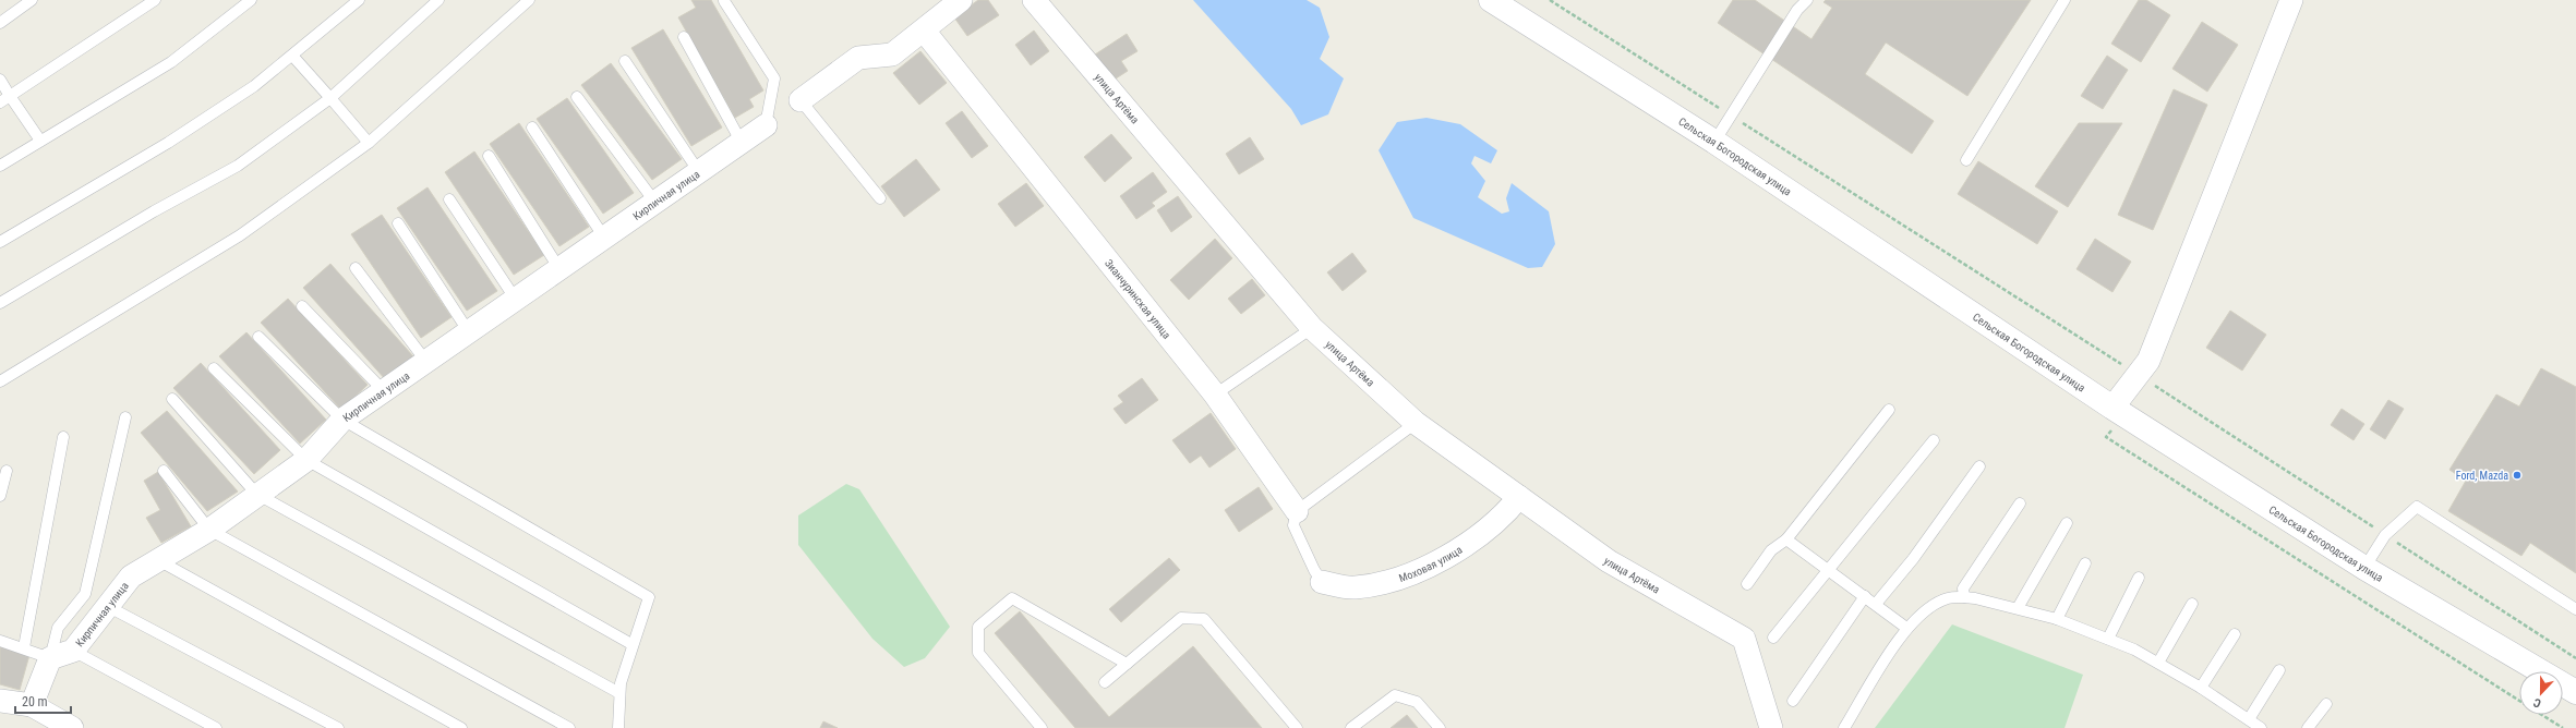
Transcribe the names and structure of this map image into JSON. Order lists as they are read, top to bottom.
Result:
{
  "streets": {
    "main road": ["Сельская Богородская улица"],
    "street": [
      "улица Артёма",
      "Кирпичная улица",
      "Зианчуринская улица",
      "Моховая улица"
    ]
  },
  "crossings": [
    ["улица Артёма", "Моховая улица"]
  ],
  "places": ["Ford, Mazda"],
  "scale_bar": "20 m",
  "north": "bottom"
}
